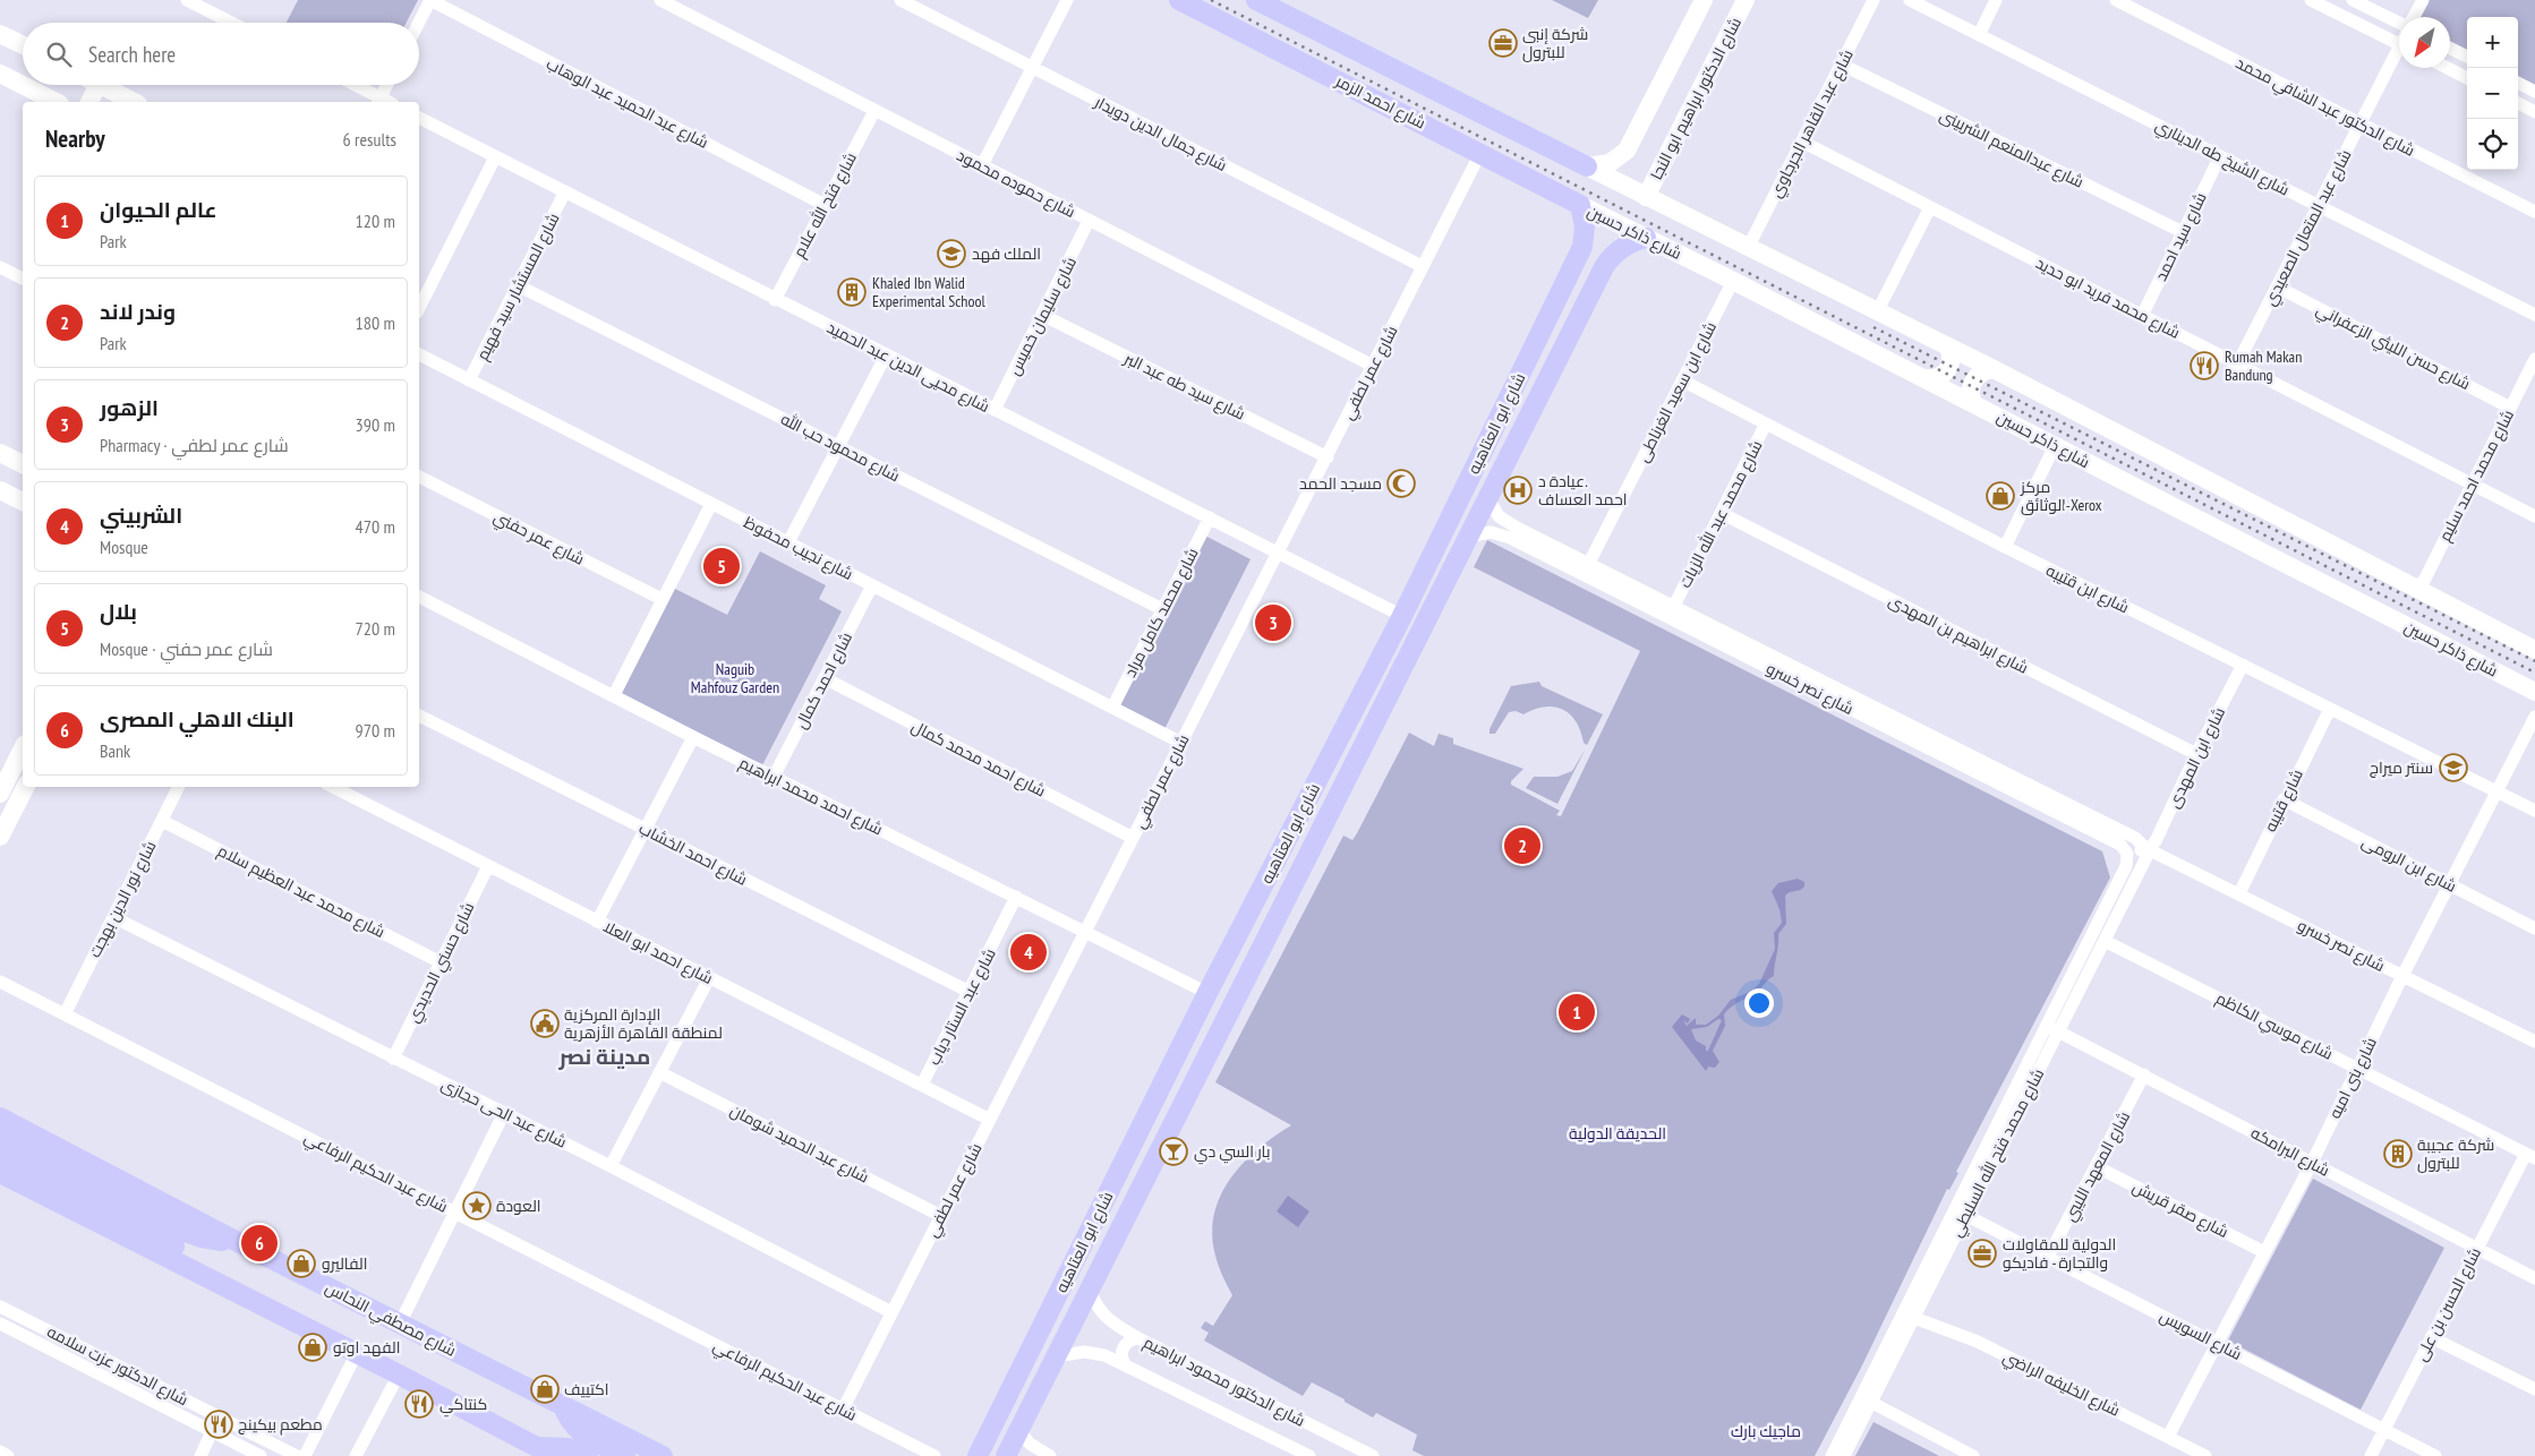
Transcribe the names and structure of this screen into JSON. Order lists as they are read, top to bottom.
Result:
{
  "streets": {
    "main road": [
      "شارع الدكتور ابراهيم ابو النجا",
      "شارع احمد الزمر",
      "شارع ذاكر حسين",
      "شارع ابو العتاهيه",
      "شارع مصطفي النحاس"
    ],
    "street": [
      "شارع عبد الحميد عبد الوهاب",
      "شارع الدكتور عبد الشافي محمد",
      "شارع عبد القاهر الجرجاوي",
      "شارع جمال الدين دويدار",
      "شارع عبدالمنعم الشربينى",
      "شارع الشيخ طه الديناري",
      "شارع حموده محمود",
      "شارع فتح الله علام",
      "شارع عبد المتعال الصعيدي",
      "شارع سيد احمد",
      "شارع المستشار سيد فهيم",
      "شارع محمد فريد ابو حديد",
      "شارع سليمان خميس",
      "شارع حسن الليثي الزعفراني",
      "شارع محيى الدين عبد الحميد",
      "شارع عمر لطفي",
      "شارع سيد طه عبد البر",
      "شارع ابن سعيد الغرناطى",
      "شارع محمود حب الله",
      "شارع محمد احمد سليم",
      "شارع محمد عبد الله الزيات",
      "شارع عمر حفني",
      "شارع نجيب محفوظ",
      "شارع ابن قتيبه",
      "شارع محمد كامل مراد",
      "شارع ابراهيم بن المهدى",
      "شارع احمد كمال",
      "شارع نصر خسرو",
      "شارع ابن المهدى",
      "شارع احمد محمد كمال",
      "شارع احمد محمد ابراهيم",
      "شارع قتيبه",
      "شارع احمد الخشاب",
      "شارع ابن الرومى",
      "شارع محمد عبد العظيم سلام",
      "شارع نور الدين بهجت",
      "شارع احمد ابو العلا",
      "شارع حسني الحديدي",
      "شارع عبد الستار دياب",
      "شارع موسي الكاظم",
      "شارع بنى اميه",
      "شارع عبد الحى حجازى",
      "شارع عبد الحميد شومان",
      "شارع البرامكه",
      "شارع محمد فتح الله السليطي",
      "شارع المعهد الليبي",
      "شارع عبد الحكيم الرفاعي",
      "شارع صقر قريش",
      "شارع الحسن بن على",
      "شارع السويس",
      "شارع الدكتور عزت سلامه",
      "شارع الدكتور محمود ابراهيم",
      "شارع الخليفه الراضي"
    ]
  },
  "crossings": [
    ["شارع احمد الزمر", "شارع ذاكر حسين"],
    ["شارع احمد الزمر", "شارع عمر لطفي"],
    ["شارع احمد الزمر", "شارع ابو العتاهيه"],
    ["شارع عبد الحميد عبد الوهاب", "شارع فتح الله علام"],
    ["شارع الدكتور عبد الشافي محمد", "شارع عبد المتعال الصعيدي"],
    ["شارع عبد القاهر الجرجاوي", "شارع عبدالمنعم الشربينى"],
    ["شارع عبد القاهر الجرجاوي", "شارع محمد فريد ابو حديد"],
    ["شارع جمال الدين دويدار", "شارع عمر لطفي"],
    ["شارع عبدالمنعم الشربينى", "شارع سيد احمد"],
    ["شارع الشيخ طه الديناري", "شارع عبد المتعال الصعيدي"],
    ["شارع الشيخ طه الديناري", "شارع سيد احمد"],
    ["شارع حموده محمود", "شارع فتح الله علام"],
    ["شارع حموده محمود", "شارع سليمان خميس"],
    ["شارع حموده محمود", "شارع عمر لطفي"],
    ["شارع فتح الله علام", "شارع محيى الدين عبد الحميد"],
    ["شارع عبد المتعال الصعيدي", "شارع محمد فريد ابو حديد"],
    ["شارع عبد المتعال الصعيدي", "شارع حسن الليثي الزعفراني"],
    ["شارع ذاكر حسين", "شارع ابن سعيد الغرناطى"],
    ["شارع ذاكر حسين", "شارع ابو العتاهيه"],
    ["شارع سيد احمد", "شارع محمد فريد ابو حديد"],
    ["شارع المستشار سيد فهيم", "شارع محيى الدين عبد الحميد"],
    ["شارع المستشار سيد فهيم", "شارع محمود حب الله"],
    ["شارع المستشار سيد فهيم", "شارع نجيب محفوظ"],
    ["شارع محمد فريد ابو حديد", "شارع محمد احمد سليم"],
    ["شارع سليمان خميس", "شارع محيى الدين عبد الحميد"],
    ["شارع سليمان خميس", "شارع سيد طه عبد البر"],
    ["شارع حسن الليثي الزعفراني", "شارع محمد احمد سليم"],
    ["شارع محيى الدين عبد الحميد", "شارع عمر لطفي"],
    ["شارع محيى الدين عبد الحميد", "شارع ابو العتاهيه"],
    ["شارع محيى الدين عبد الحميد", "شارع محمد كامل مراد"],
    ["شارع عمر لطفي", "شارع سيد طه عبد البر"],
    ["شارع عمر لطفي", "شارع نجيب محفوظ"],
    ["شارع عمر لطفي", "شارع احمد محمد كمال"],
    ["شارع عمر لطفي", "شارع احمد محمد ابراهيم"],
    ["شارع عمر لطفي", "شارع احمد ابو العلا"],
    ["شارع عمر لطفي", "شارع عبد الحى حجازى"],
    ["شارع عمر لطفي", "شارع عبد الحميد شومان"],
    ["شارع عمر لطفي", "شارع عبد الحكيم الرفاعي"],
    ["شارع ابن سعيد الغرناطى", "شارع ابن قتيبه"],
    ["شارع ابن سعيد الغرناطى", "شارع نصر خسرو"],
    ["شارع ابو العتاهيه", "شارع نصر خسرو"],
    ["شارع ابو العتاهيه", "شارع احمد محمد ابراهيم"],
    ["شارع ابو العتاهيه", "شارع الدكتور محمود ابراهيم"],
    ["شارع محمود حب الله", "شارع محمد كامل مراد"],
    ["شارع محمد عبد الله الزيات", "شارع ابن قتيبه"],
    ["شارع محمد عبد الله الزيات", "شارع ابراهيم بن المهدى"],
    ["شارع محمد عبد الله الزيات", "شارع نصر خسرو"],
    ["شارع نجيب محفوظ", "شارع محمد كامل مراد"],
    ["شارع نجيب محفوظ", "شارع احمد كمال"],
    ["شارع ابن قتيبه", "شارع ابن المهدى"],
    ["شارع ابن قتيبه", "شارع قتيبه"],
    ["شارع ابن قتيبه", "شارع بنى اميه"],
    ["شارع ابراهيم بن المهدى", "شارع ابن المهدى"],
    ["شارع احمد كمال", "شارع احمد محمد كمال"],
    ["شارع احمد كمال", "شارع احمد محمد ابراهيم"],
    ["شارع نصر خسرو", "شارع ابن المهدى"],
    ["شارع نصر خسرو", "شارع قتيبه"],
    ["شارع نصر خسرو", "شارع بنى اميه"],
    ["شارع نصر خسرو", "شارع محمد فتح الله السليطي"],
    ["شارع ابن المهدى", "شارع محمد فتح الله السليطي"],
    ["شارع احمد محمد ابراهيم", "شارع عبد الستار دياب"],
    ["شارع قتيبه", "شارع ابن الرومى"],
    ["شارع احمد الخشاب", "شارع عبد الستار دياب"],
    ["شارع ابن الرومى", "شارع بنى اميه"],
    ["شارع محمد عبد العظيم سلام", "شارع نور الدين بهجت"],
    ["شارع محمد عبد العظيم سلام", "شارع حسني الحديدي"],
    ["شارع نور الدين بهجت", "شارع عبد الحى حجازى"],
    ["شارع نور الدين بهجت", "شارع عبد الحكيم الرفاعي"],
    ["شارع احمد ابو العلا", "شارع حسني الحديدي"],
    ["شارع احمد ابو العلا", "شارع عبد الستار دياب"],
    ["شارع حسني الحديدي", "شارع عبد الحى حجازى"],
    ["شارع موسي الكاظم", "شارع بنى اميه"],
    ["شارع موسي الكاظم", "شارع محمد فتح الله السليطي"],
    ["شارع موسي الكاظم", "شارع الحسن بن على"],
    ["شارع بنى اميه", "شارع البرامكه"],
    ["شارع بنى اميه", "شارع صقر قريش"],
    ["شارع بنى اميه", "شارع السويس"],
    ["شارع بنى اميه", "شارع الخليفه الراضي"],
    ["شارع البرامكه", "شارع محمد فتح الله السليطي"],
    ["شارع البرامكه", "شارع المعهد الليبي"],
    ["شارع البرامكه", "شارع الحسن بن على"],
    ["شارع محمد فتح الله السليطي", "شارع السويس"],
    ["شارع محمد فتح الله السليطي", "شارع الخليفه الراضي"],
    ["شارع المعهد الليبي", "شارع صقر قريش"],
    ["شارع المعهد الليبي", "شارع السويس"],
    ["شارع الحسن بن على", "شارع السويس"]
  ],
  "districts": ["مدينة نصر"],
  "parks": ["Naguib Mahfouz Garden", "الحديقة الدولية", "ماجيك بارك"],
  "places": {
    "office": ["شركة إنبى للبترول", "الدولية للمقاولات والتجارة - فاديكو"],
    "school or university": ["الملك فهد", "سنتر ميراج"],
    "building": ["Khaled Ibn Walid Experimental School", "شركة عجيبة للبترول"],
    "restaurant": ["Rumah Makan Bandung", "كنتاكي", "مطعم بيكينج"],
    "mosque": ["مسجد الحمد"],
    "hospital": ["عيادة د. احمد العساف"],
    "shop": [
      "مركز الوثائق-Xerox",
      "الفاليرو",
      "الفهد اوتو",
      "اكتييف"
    ],
    "public building": ["الإدارة المركزية لمنطقة القاهرة الأزهرية"],
    "bar": ["بار السي دي"],
    "place": ["العودة"]
  },
  "north": "bottom left",
  "page": {
    "map_buttons": ["+", "−"],
    "search": "Search here",
    "heading": ["Nearby", "6 results"],
    "list": [
      {
        "mark": "1",
        "name": "عالم الحيوان",
        "note": "Park",
        "value": "120 m"
      },
      {
        "mark": "2",
        "name": "وندر لاند",
        "note": "Park",
        "value": "180 m"
      },
      {
        "mark": "3",
        "name": "الزهور",
        "note": "Pharmacy · شارع عمر لطفي",
        "value": "390 m"
      },
      {
        "mark": "4",
        "name": "الشربيني",
        "note": "Mosque",
        "value": "470 m"
      },
      {
        "mark": "5",
        "name": "بلال",
        "note": "Mosque · شارع عمر حفني",
        "value": "720 m"
      },
      {
        "mark": "6",
        "name": "البنك الاهلي المصرى",
        "note": "Bank",
        "value": "970 m"
      }
    ],
    "pins": [
      "5",
      "3",
      "2",
      "4",
      "1",
      "6"
    ]
  }
}
